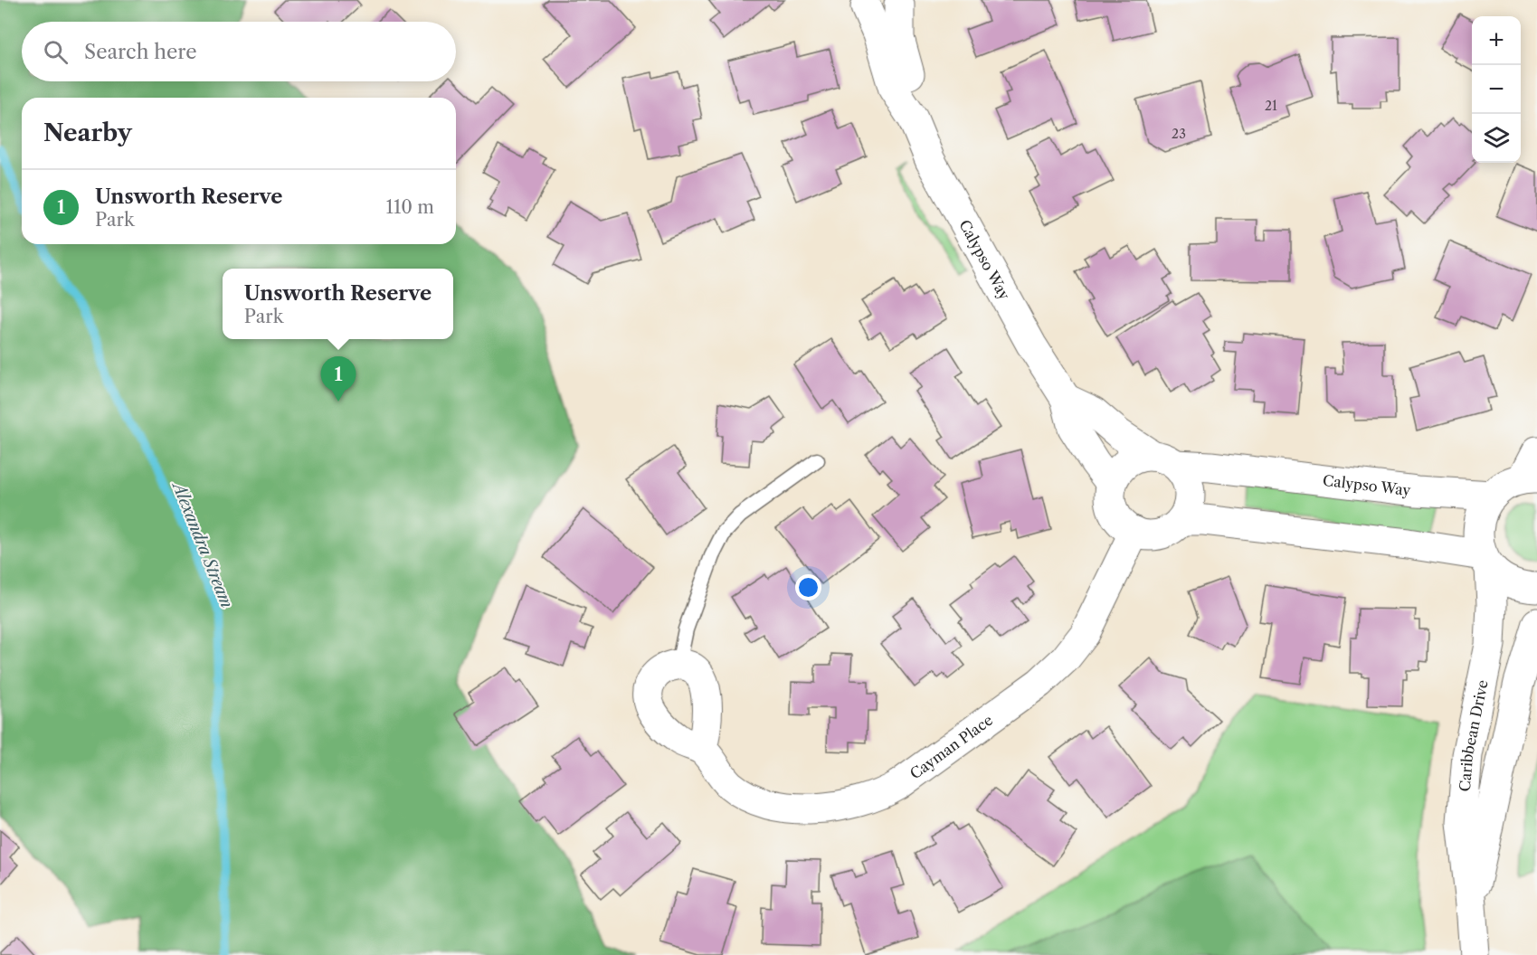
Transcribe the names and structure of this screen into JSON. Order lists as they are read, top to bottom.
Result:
{
  "streets": {
    "street": ["Calypso Way", "Caribbean Drive", "Cayman Place"]
  },
  "crossings": [
    ["Calypso Way", "Caribbean Drive"],
    ["Calypso Way", "Cayman Place"]
  ],
  "water": ["Alexandra Stream"],
  "house_numbers": ["21", "23"],
  "page": {
    "map_buttons": ["+", "−"],
    "search": "Search here",
    "heading": "Nearby",
    "list": [
      {
        "mark": "1",
        "name": "Unsworth Reserve",
        "note": "Park",
        "value": "110 m"
      }
    ],
    "popup": ["Unsworth Reserve", "Park"],
    "pins": "1"
  }
}
